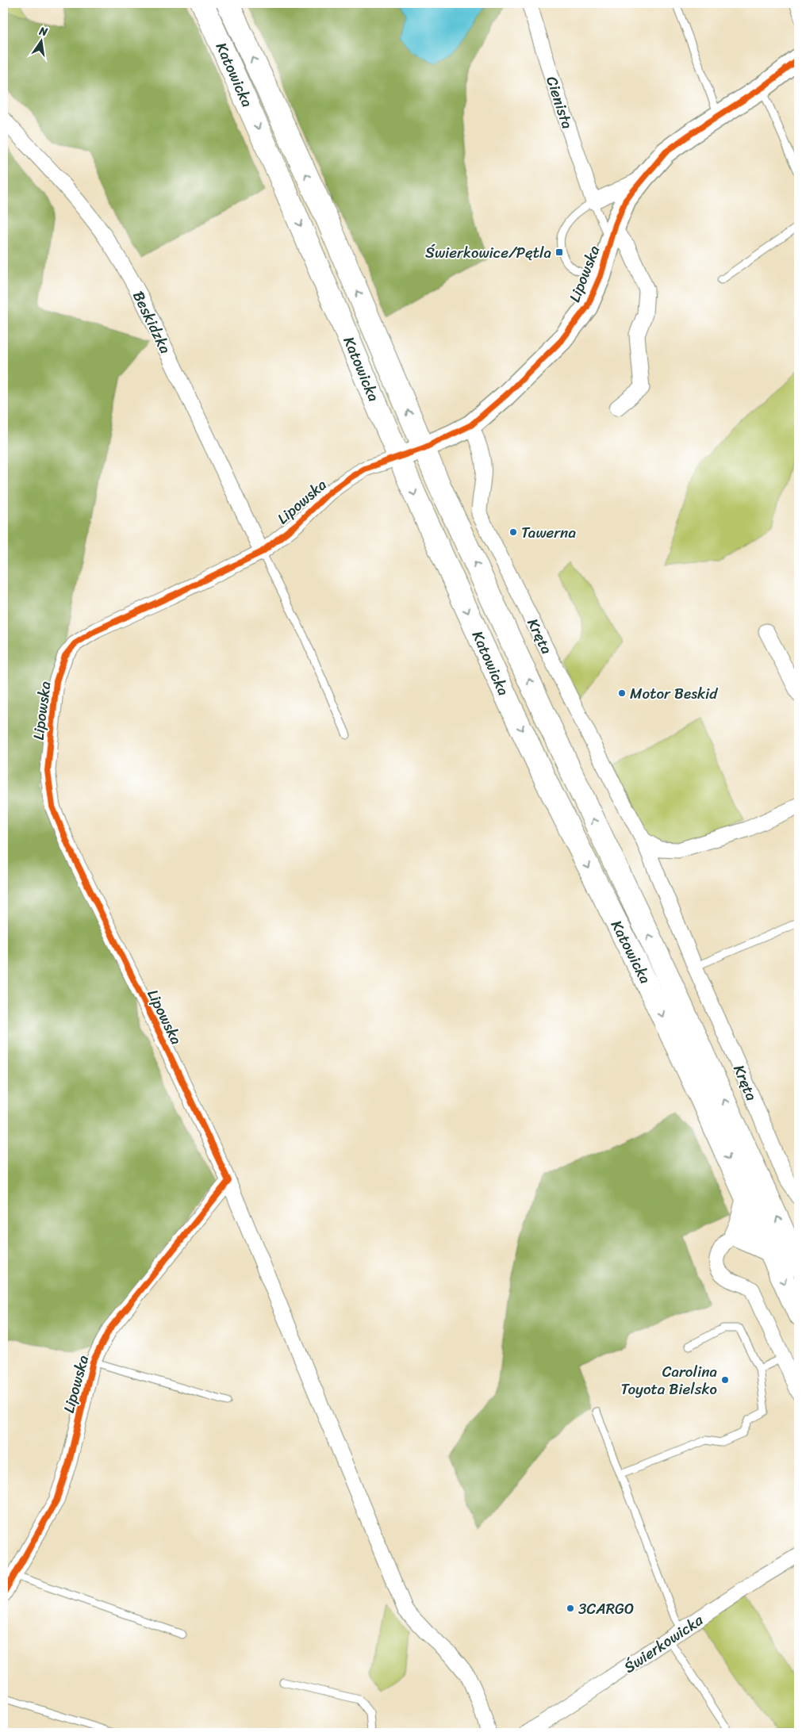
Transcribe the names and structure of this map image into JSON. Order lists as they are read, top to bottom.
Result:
{
  "streets": {
    "main road": ["Katowicka"],
    "street": [
      "Cienista",
      "Lipowska",
      "Beskidzka",
      "Kręta",
      "Świerkowicka"
    ]
  },
  "crossings": [
    ["Katowicka", "Lipowska"],
    ["Cienista", "Lipowska"],
    ["Lipowska", "Beskidzka"],
    ["Lipowska", "Kręta"]
  ],
  "places": {
    "transit": ["Świerkowice/Pętla"],
    "other": [
      "Tawerna",
      "Motor Beskid",
      "Carolina Toyota Bielsko",
      "3CARGO"
    ]
  },
  "north": "top"
}
